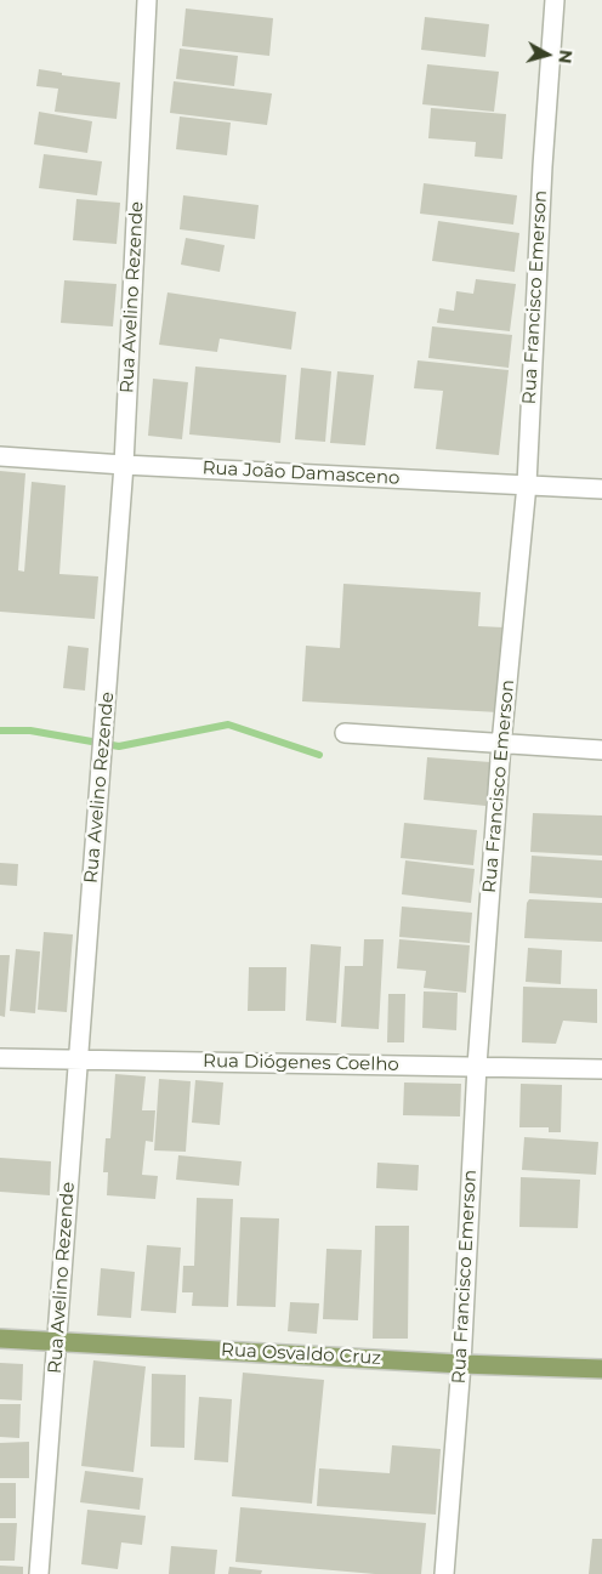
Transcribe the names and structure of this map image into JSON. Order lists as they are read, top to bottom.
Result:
{
  "streets": {
    "main road": ["Rua Osvaldo Cruz"],
    "street": [
      "Rua Avelino Rezende",
      "Rua Francisco Emerson",
      "Rua João Damasceno",
      "Rua Diógenes Coelho"
    ]
  },
  "crossings": [
    ["Rua Avelino Rezende", "Rua João Damasceno"],
    ["Rua Avelino Rezende", "Rua Diógenes Coelho"],
    ["Rua Avelino Rezende", "Rua Osvaldo Cruz"],
    ["Rua Francisco Emerson", "Rua João Damasceno"],
    ["Rua Francisco Emerson", "Rua Diógenes Coelho"],
    ["Rua Francisco Emerson", "Rua Osvaldo Cruz"]
  ],
  "north": "right"
}
